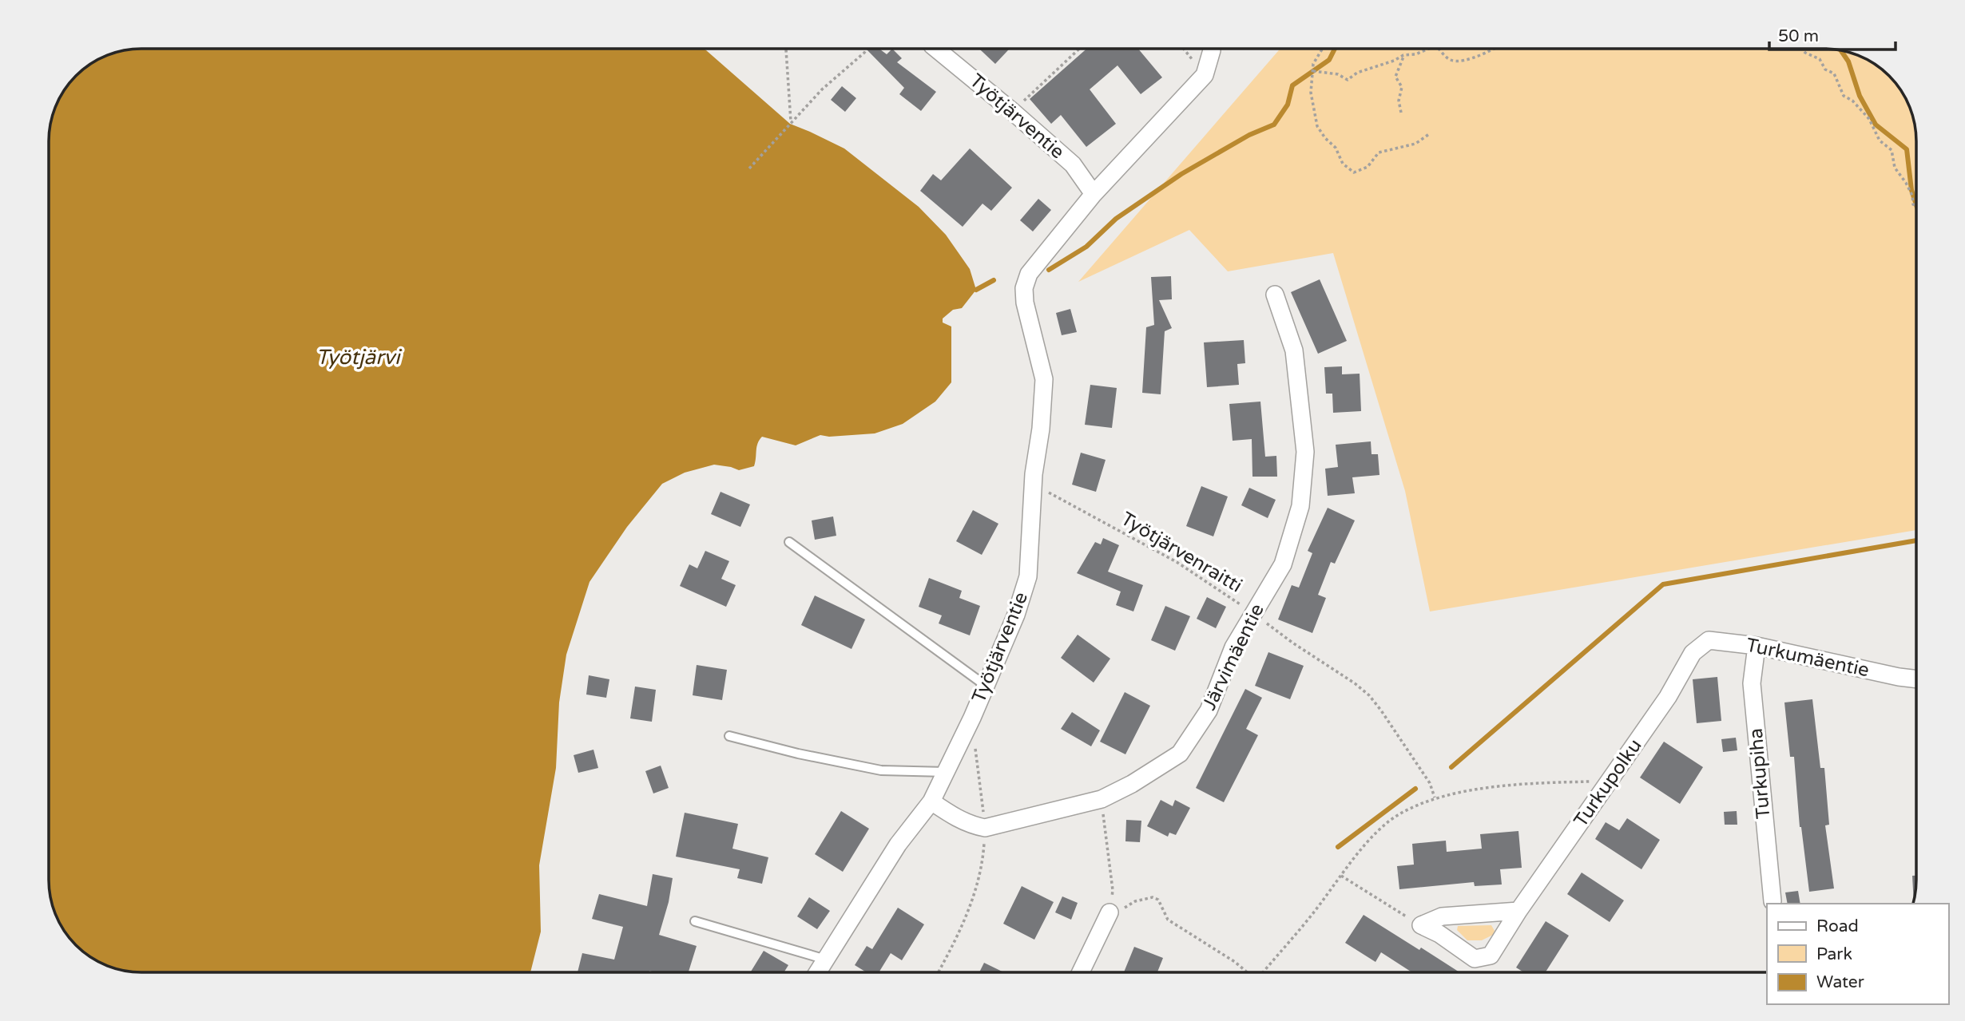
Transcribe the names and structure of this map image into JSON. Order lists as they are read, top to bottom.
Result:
{
  "streets": {
    "street": [
      "Työtjärventie",
      "Järvimäentie",
      "Turkumäentie",
      "Turkupiha",
      "Turkupolku"
    ],
    "path": ["Työtjärvenraitti"]
  },
  "crossings": [
    ["Työtjärvenraitti", "Järvimäentie"],
    ["Turkumäentie", "Turkupiha"],
    ["Turkumäentie", "Turkupolku"]
  ],
  "water": ["Työtjärvi"],
  "legend": ["Road", "Park", "Water"],
  "scale_bar": "50 m"
}
